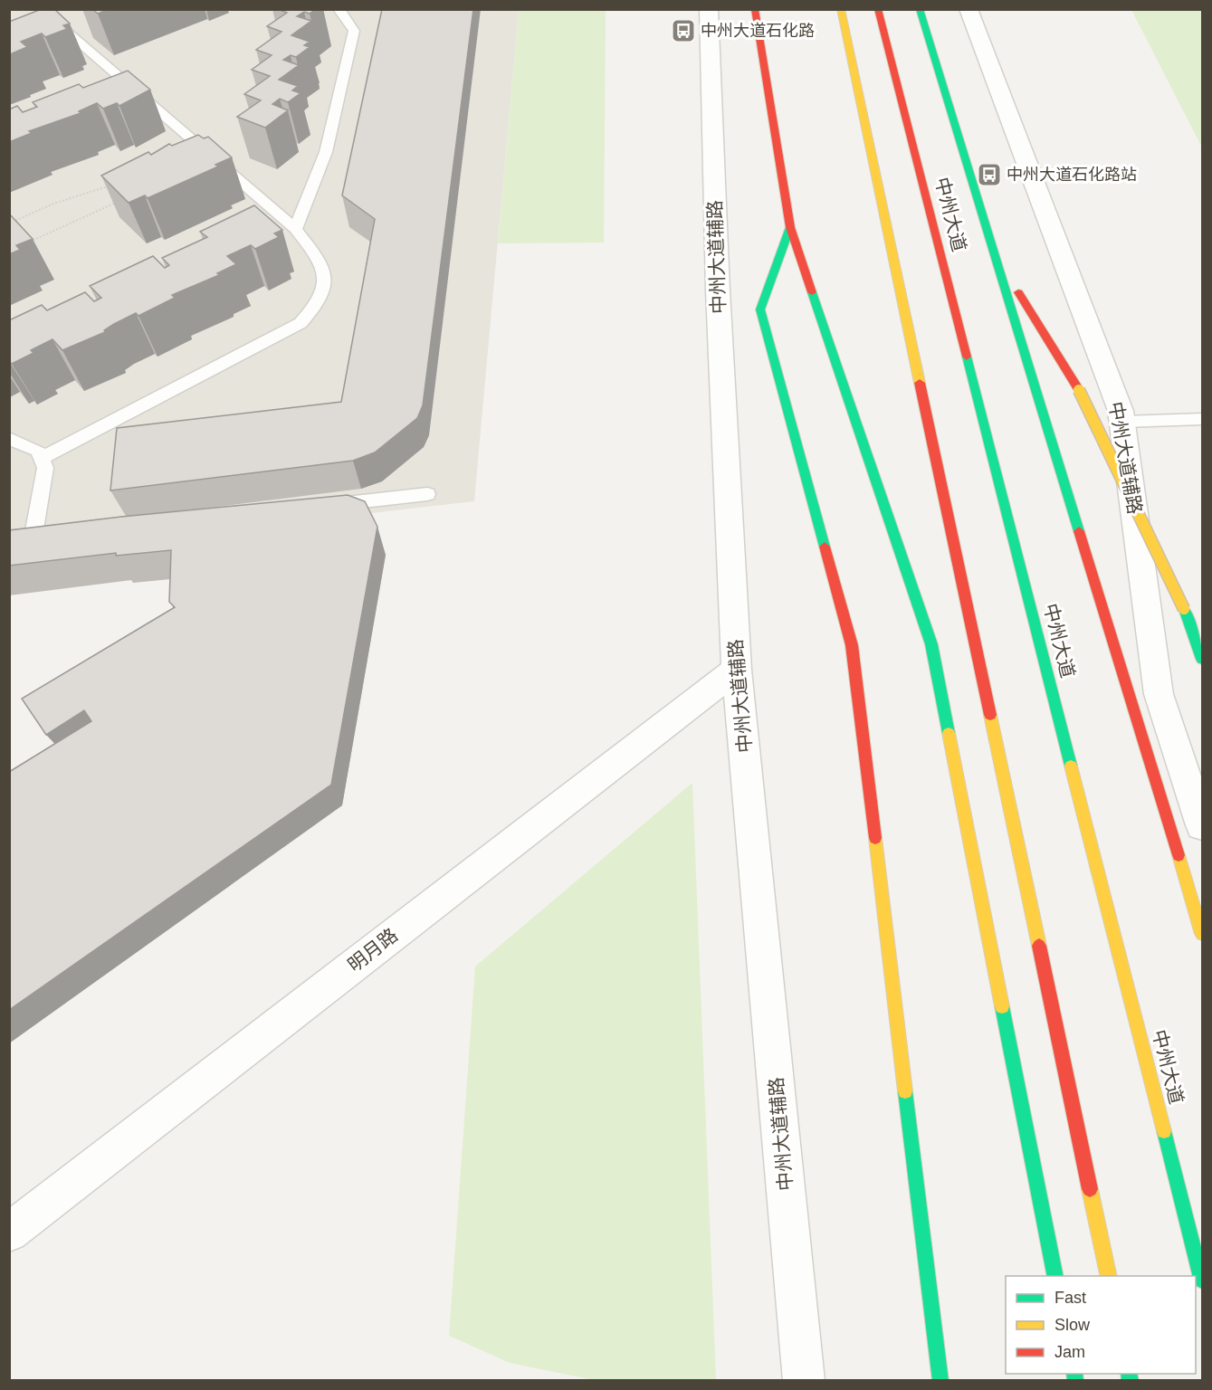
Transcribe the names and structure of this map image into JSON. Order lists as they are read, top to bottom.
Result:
{
  "streets": {
    "main road": ["中州大道"],
    "street": ["中州大道辅路", "明月路"]
  },
  "crossings": [
    ["中州大道辅路", "明月路"]
  ],
  "places": {
    "bus stop": ["中州大道石化路", "中州大道石化路站"]
  },
  "legend": ["Fast", "Slow", "Jam"]
}
